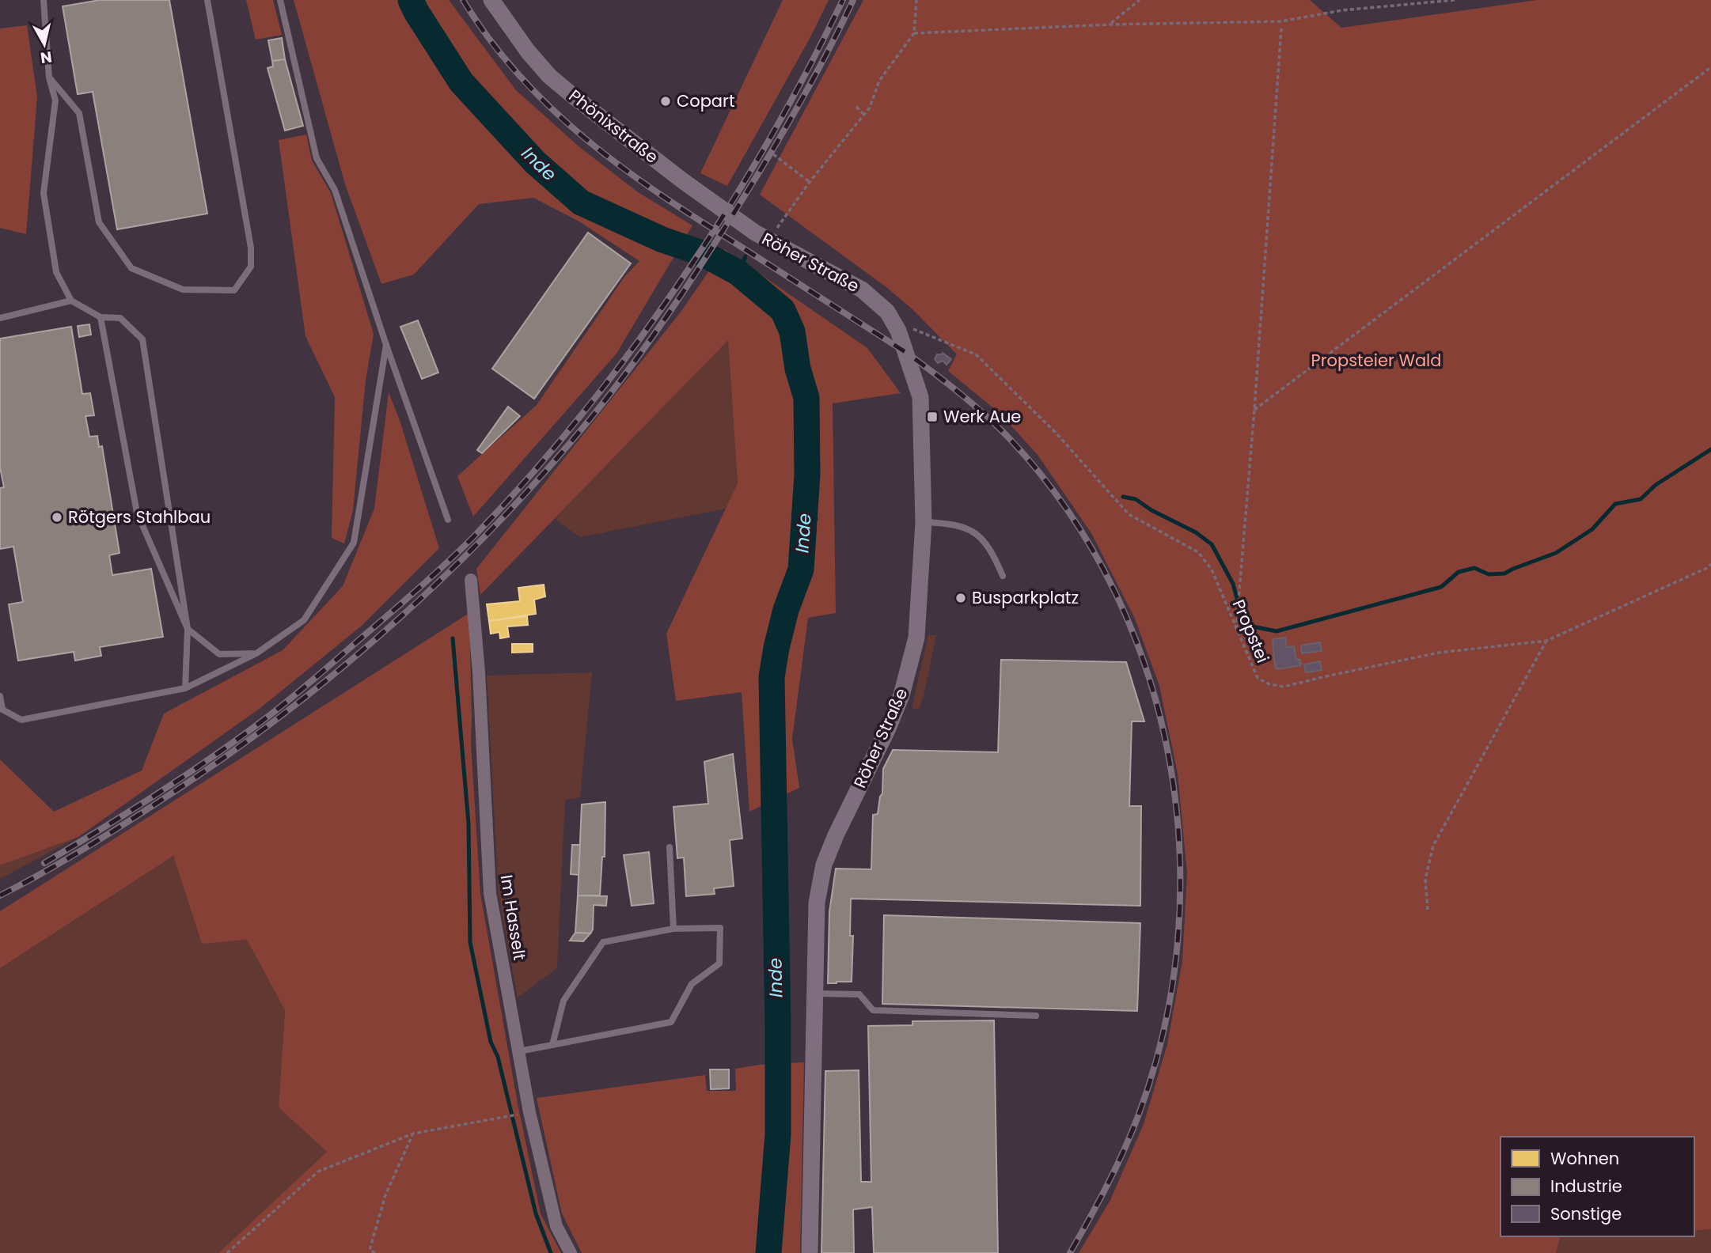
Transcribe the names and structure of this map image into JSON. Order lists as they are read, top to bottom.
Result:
{
  "streets": {
    "main road": ["Phönixstraße", "Röher Straße"],
    "street": ["Im Hasselt"],
    "path": ["Propstei"]
  },
  "crossings": [
    ["Phönixstraße", "Röher Straße"]
  ],
  "water": ["Inde"],
  "parks": ["Propsteier Wald"],
  "places": {
    "other": ["Copart", "Rötgers Stahlbau", "Busparkplatz"],
    "transit": ["Werk Aue"]
  },
  "legend": ["Wohnen", "Industrie", "Sonstige"],
  "north": "bottom"
}
